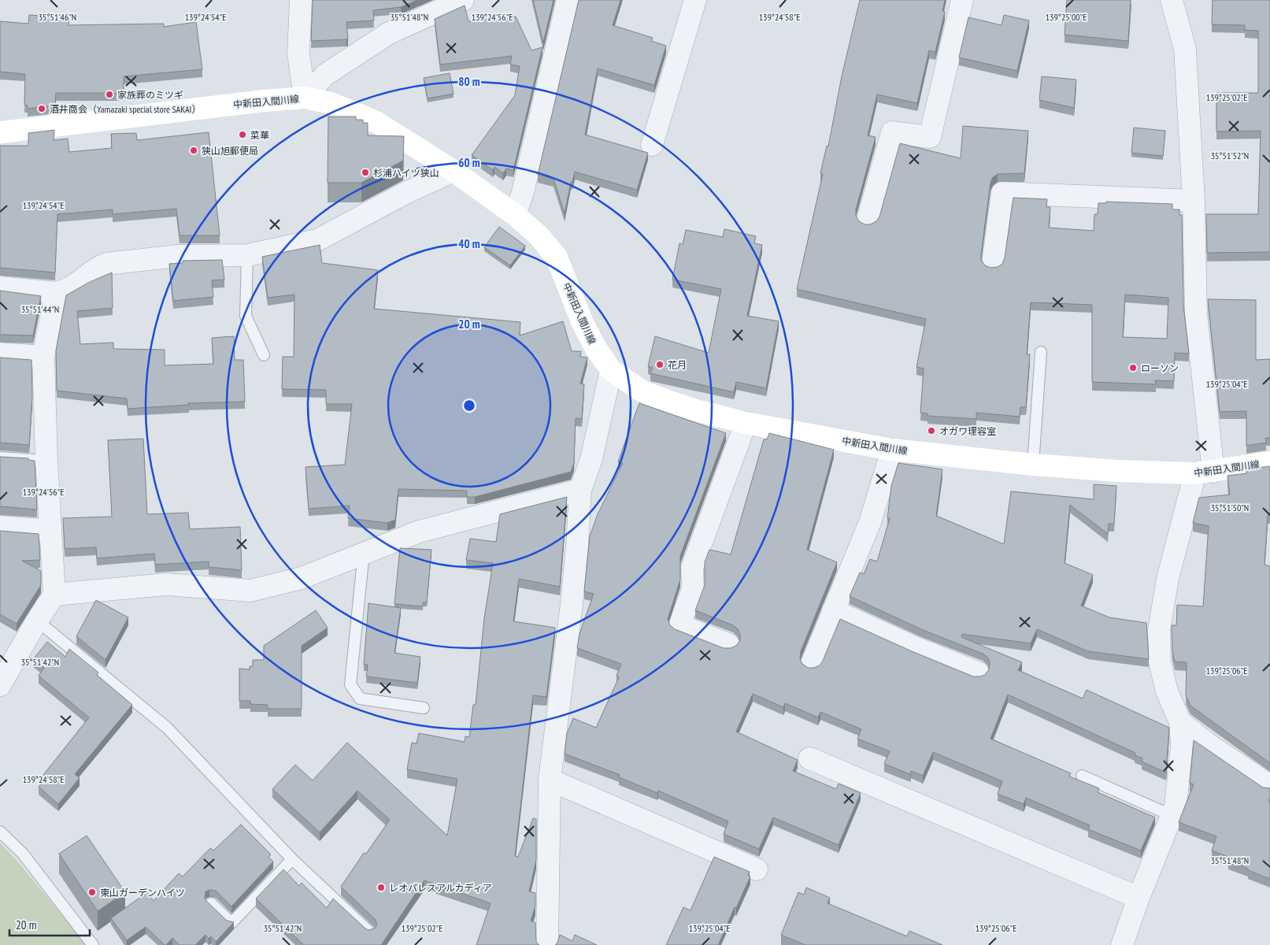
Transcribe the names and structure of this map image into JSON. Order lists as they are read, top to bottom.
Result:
{
  "streets": {
    "main road": ["中新田入間川線"]
  },
  "places": [
    "家族葬のミツギ",
    "酒井商会（Yamazaki special store SAKAI）",
    "菜華",
    "狭山旭郵便局",
    "杉浦ハイツ狭山",
    "花月",
    "ローソン",
    "オガワ理容室",
    "レオパレスアルカディア",
    "東山ガーデンハイツ"
  ],
  "scale_bar": "20 m",
  "coordinates": [
    "35°51'46\"N",
    "139°24'54\"E",
    "35°51'48\"N",
    "139°24'56\"E",
    "139°24'58\"E",
    "139°25'00\"E",
    "139°25'02\"E",
    "35°51'52\"N",
    "35°51'44\"N",
    "139°25'04\"E",
    "35°51'50\"N",
    "35°51'42\"N",
    "139°25'06\"E"
  ],
  "rings": [
    "80 m",
    "60 m",
    "40 m",
    "20 m"
  ]
}
